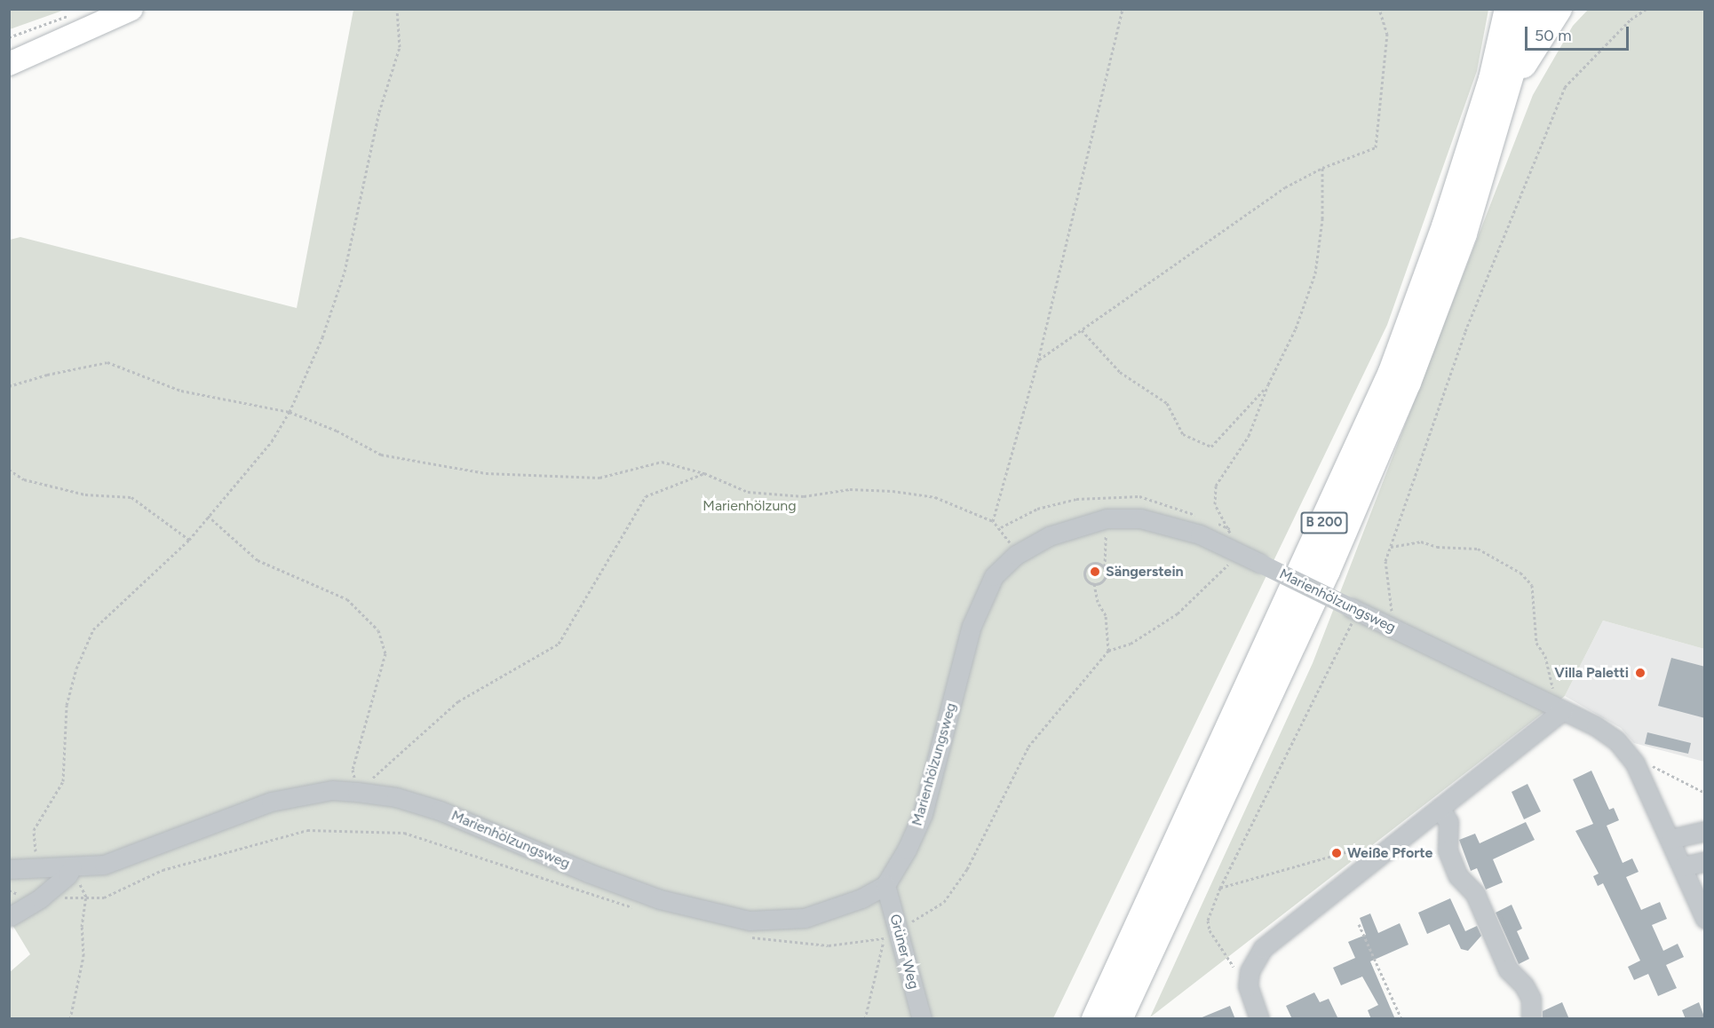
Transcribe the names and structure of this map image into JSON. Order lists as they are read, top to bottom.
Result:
{
  "streets": {
    "highway": ["B 200"],
    "street": ["Marienhölzungsweg", "Grüner Weg"]
  },
  "crossings": [
    ["Marienhölzungsweg", "Grüner Weg"]
  ],
  "parks": ["Marienhölzung"],
  "places": ["Sängerstein", "Villa Paletti", "Weiße Pforte"],
  "scale_bar": "50 m"
}
